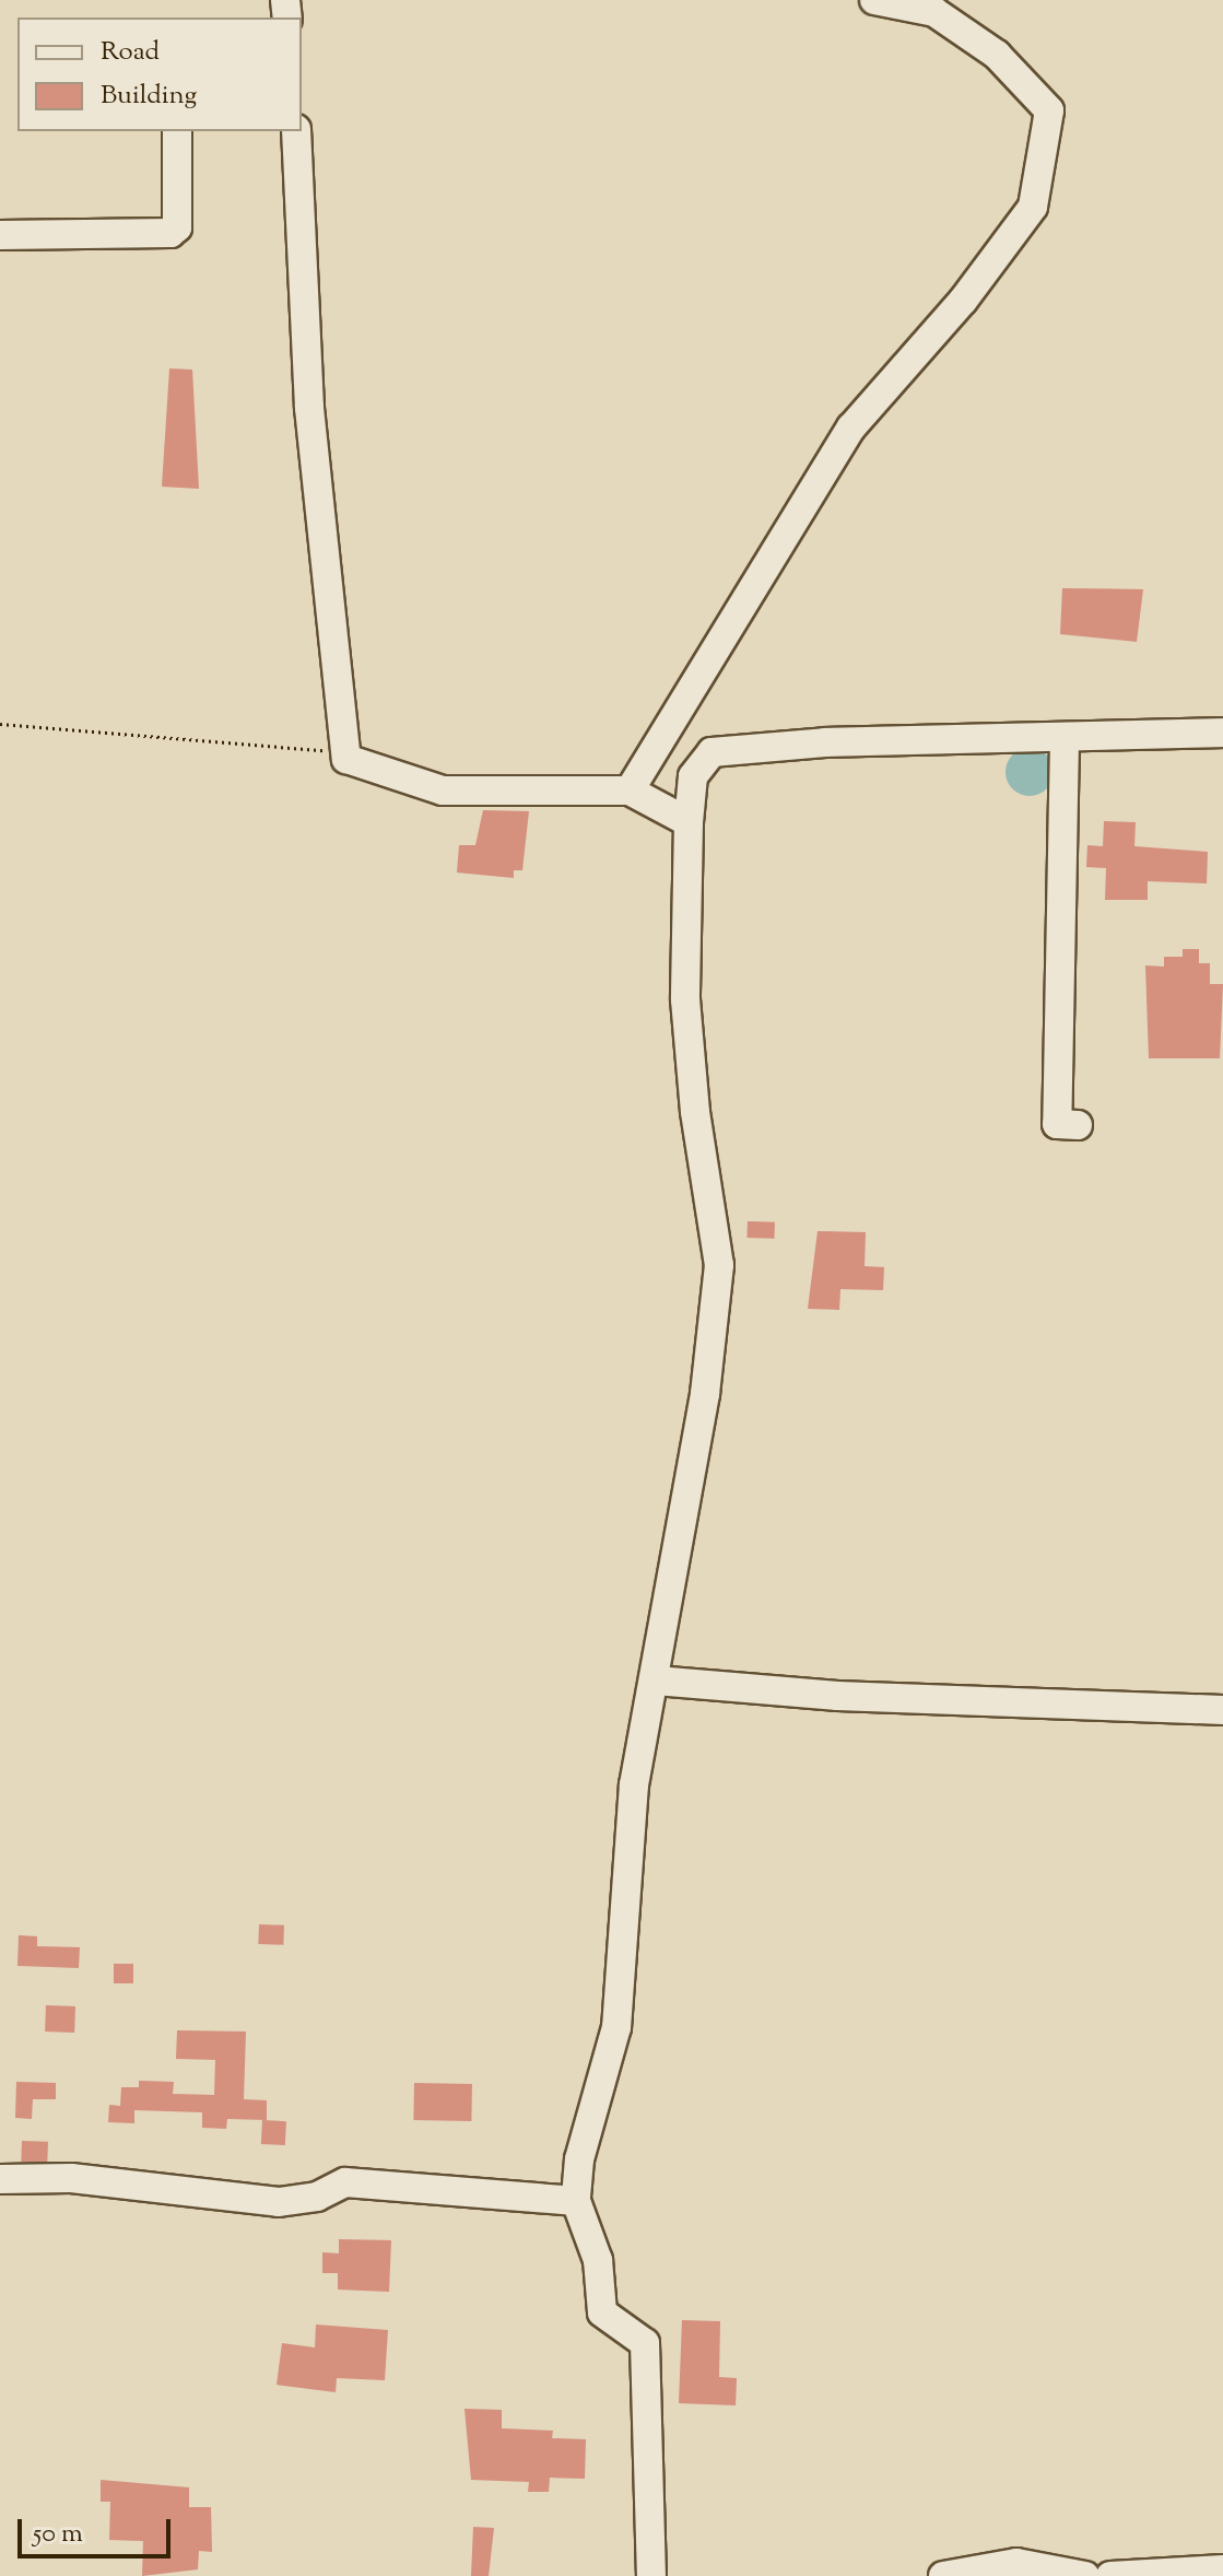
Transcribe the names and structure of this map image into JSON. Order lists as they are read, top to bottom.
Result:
{
  "legend": ["Road", "Building"],
  "scale_bar": "50 m"
}
